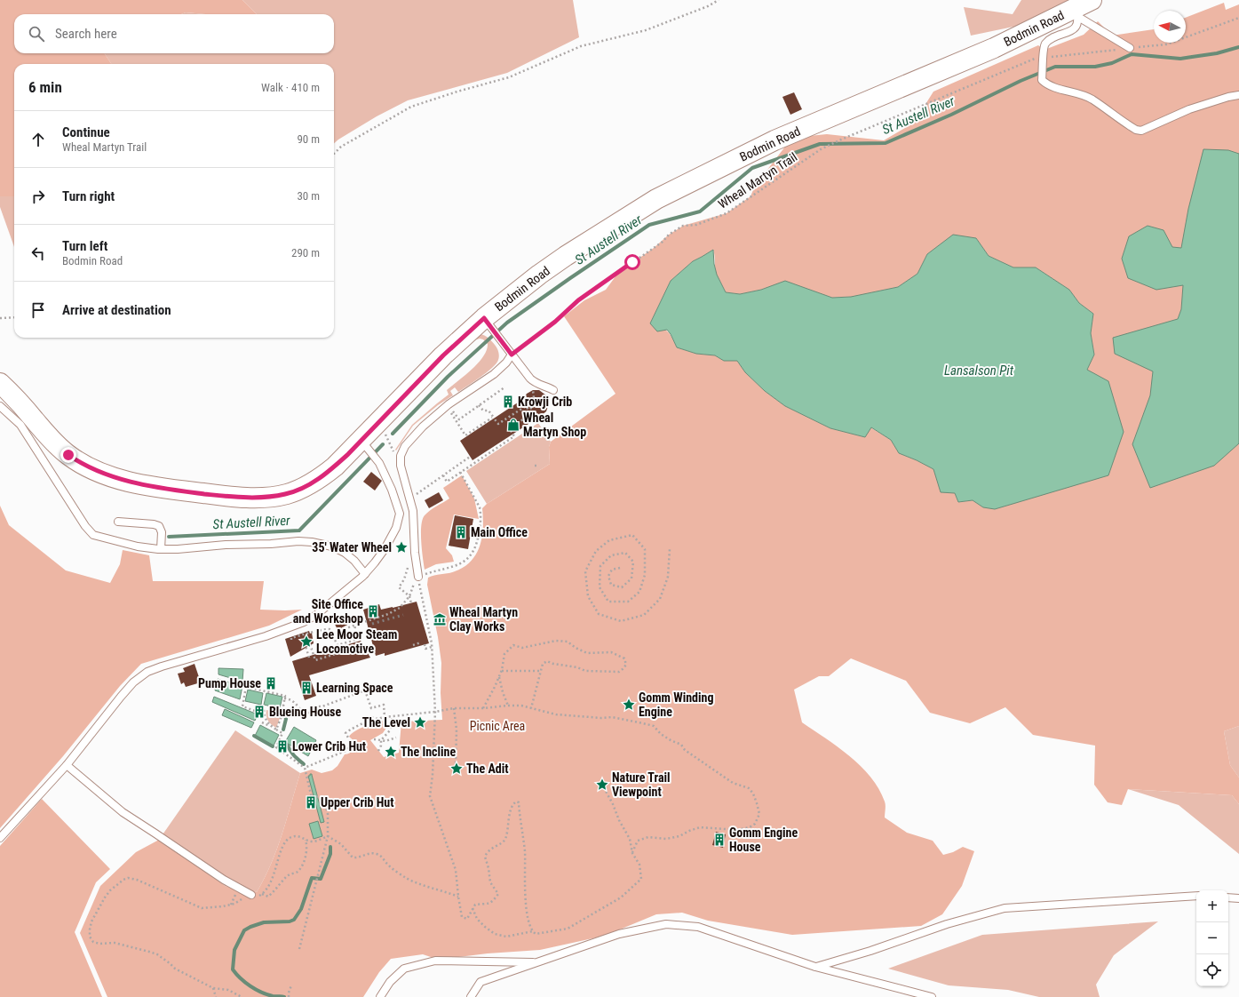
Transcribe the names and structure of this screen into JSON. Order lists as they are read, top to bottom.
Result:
{
  "streets": {
    "main road": ["Bodmin Road"],
    "path": ["Wheal Martyn Trail"]
  },
  "water": ["St Austell River", "Lansalson Pit"],
  "parks": ["Picnic Area"],
  "places": {
    "building": [
      "Krowji Crib",
      "Main Office",
      "Site Office and Workshop",
      "Pump House",
      "Learning Space",
      "Blueing House",
      "Lower Crib Hut",
      "Upper Crib Hut",
      "Gomm Engine House"
    ],
    "shop": ["Wheal Martyn Shop"],
    "place": [
      "35' Water Wheel",
      "Lee Moor Steam Locomotive",
      "Gomm Winding Engine",
      "The Level",
      "The Incline",
      "The Adit",
      "Nature Trail Viewpoint"
    ],
    "museum": ["Wheal Martyn Clay Works"]
  },
  "north": "left",
  "page": {
    "search": "Search here",
    "heading": ["6 min", "Walk · 410 m"],
    "list": [
      ["Continue", "Wheal Martyn Trail", "90 m"],
      ["Turn right", "30 m"],
      ["Turn left", "Bodmin Road", "290 m"],
      "Arrive at destination"
    ],
    "map_buttons": ["+", "−"]
  }
}
